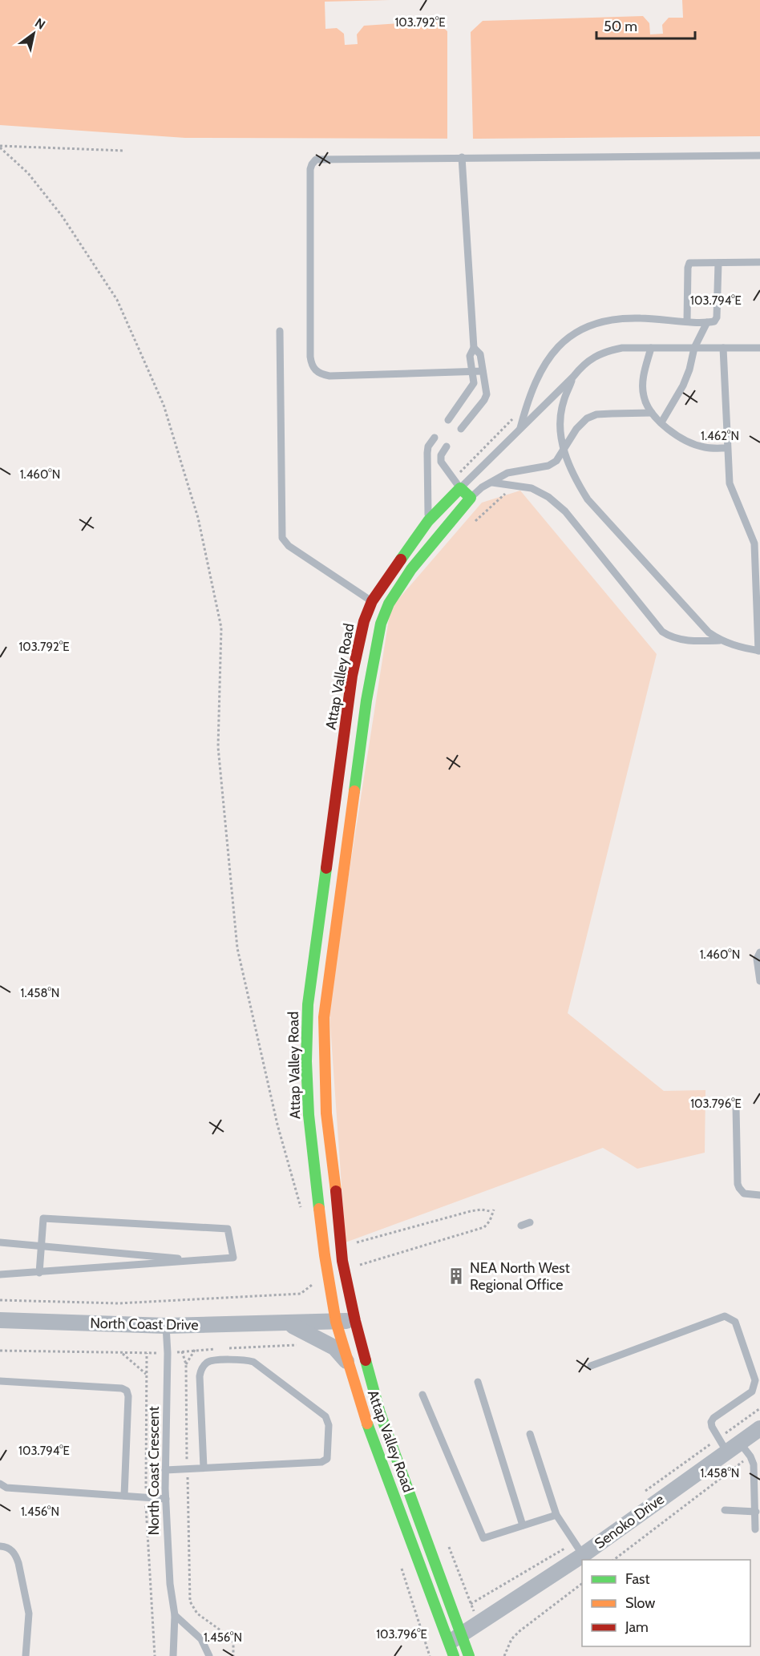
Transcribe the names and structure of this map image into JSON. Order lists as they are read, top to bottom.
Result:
{
  "streets": {
    "street": ["Attap Valley Road", "North Coast Drive", "Senoko Drive"],
    "lane": ["North Coast Crescent"]
  },
  "crossings": [
    ["Attap Valley Road", "North Coast Drive"],
    ["Attap Valley Road", "Senoko Drive"],
    ["North Coast Drive", "North Coast Crescent"]
  ],
  "places": {
    "building": ["NEA North West Regional Office"]
  },
  "legend": ["Fast", "Slow", "Jam"],
  "scale_bar": "50 m",
  "north": "top right",
  "coordinates": [
    "103.792°E",
    "103.794°E",
    "1.462°N",
    "1.460°N",
    "1.458°N",
    "103.796°E",
    "1.456°N"
  ]
}
